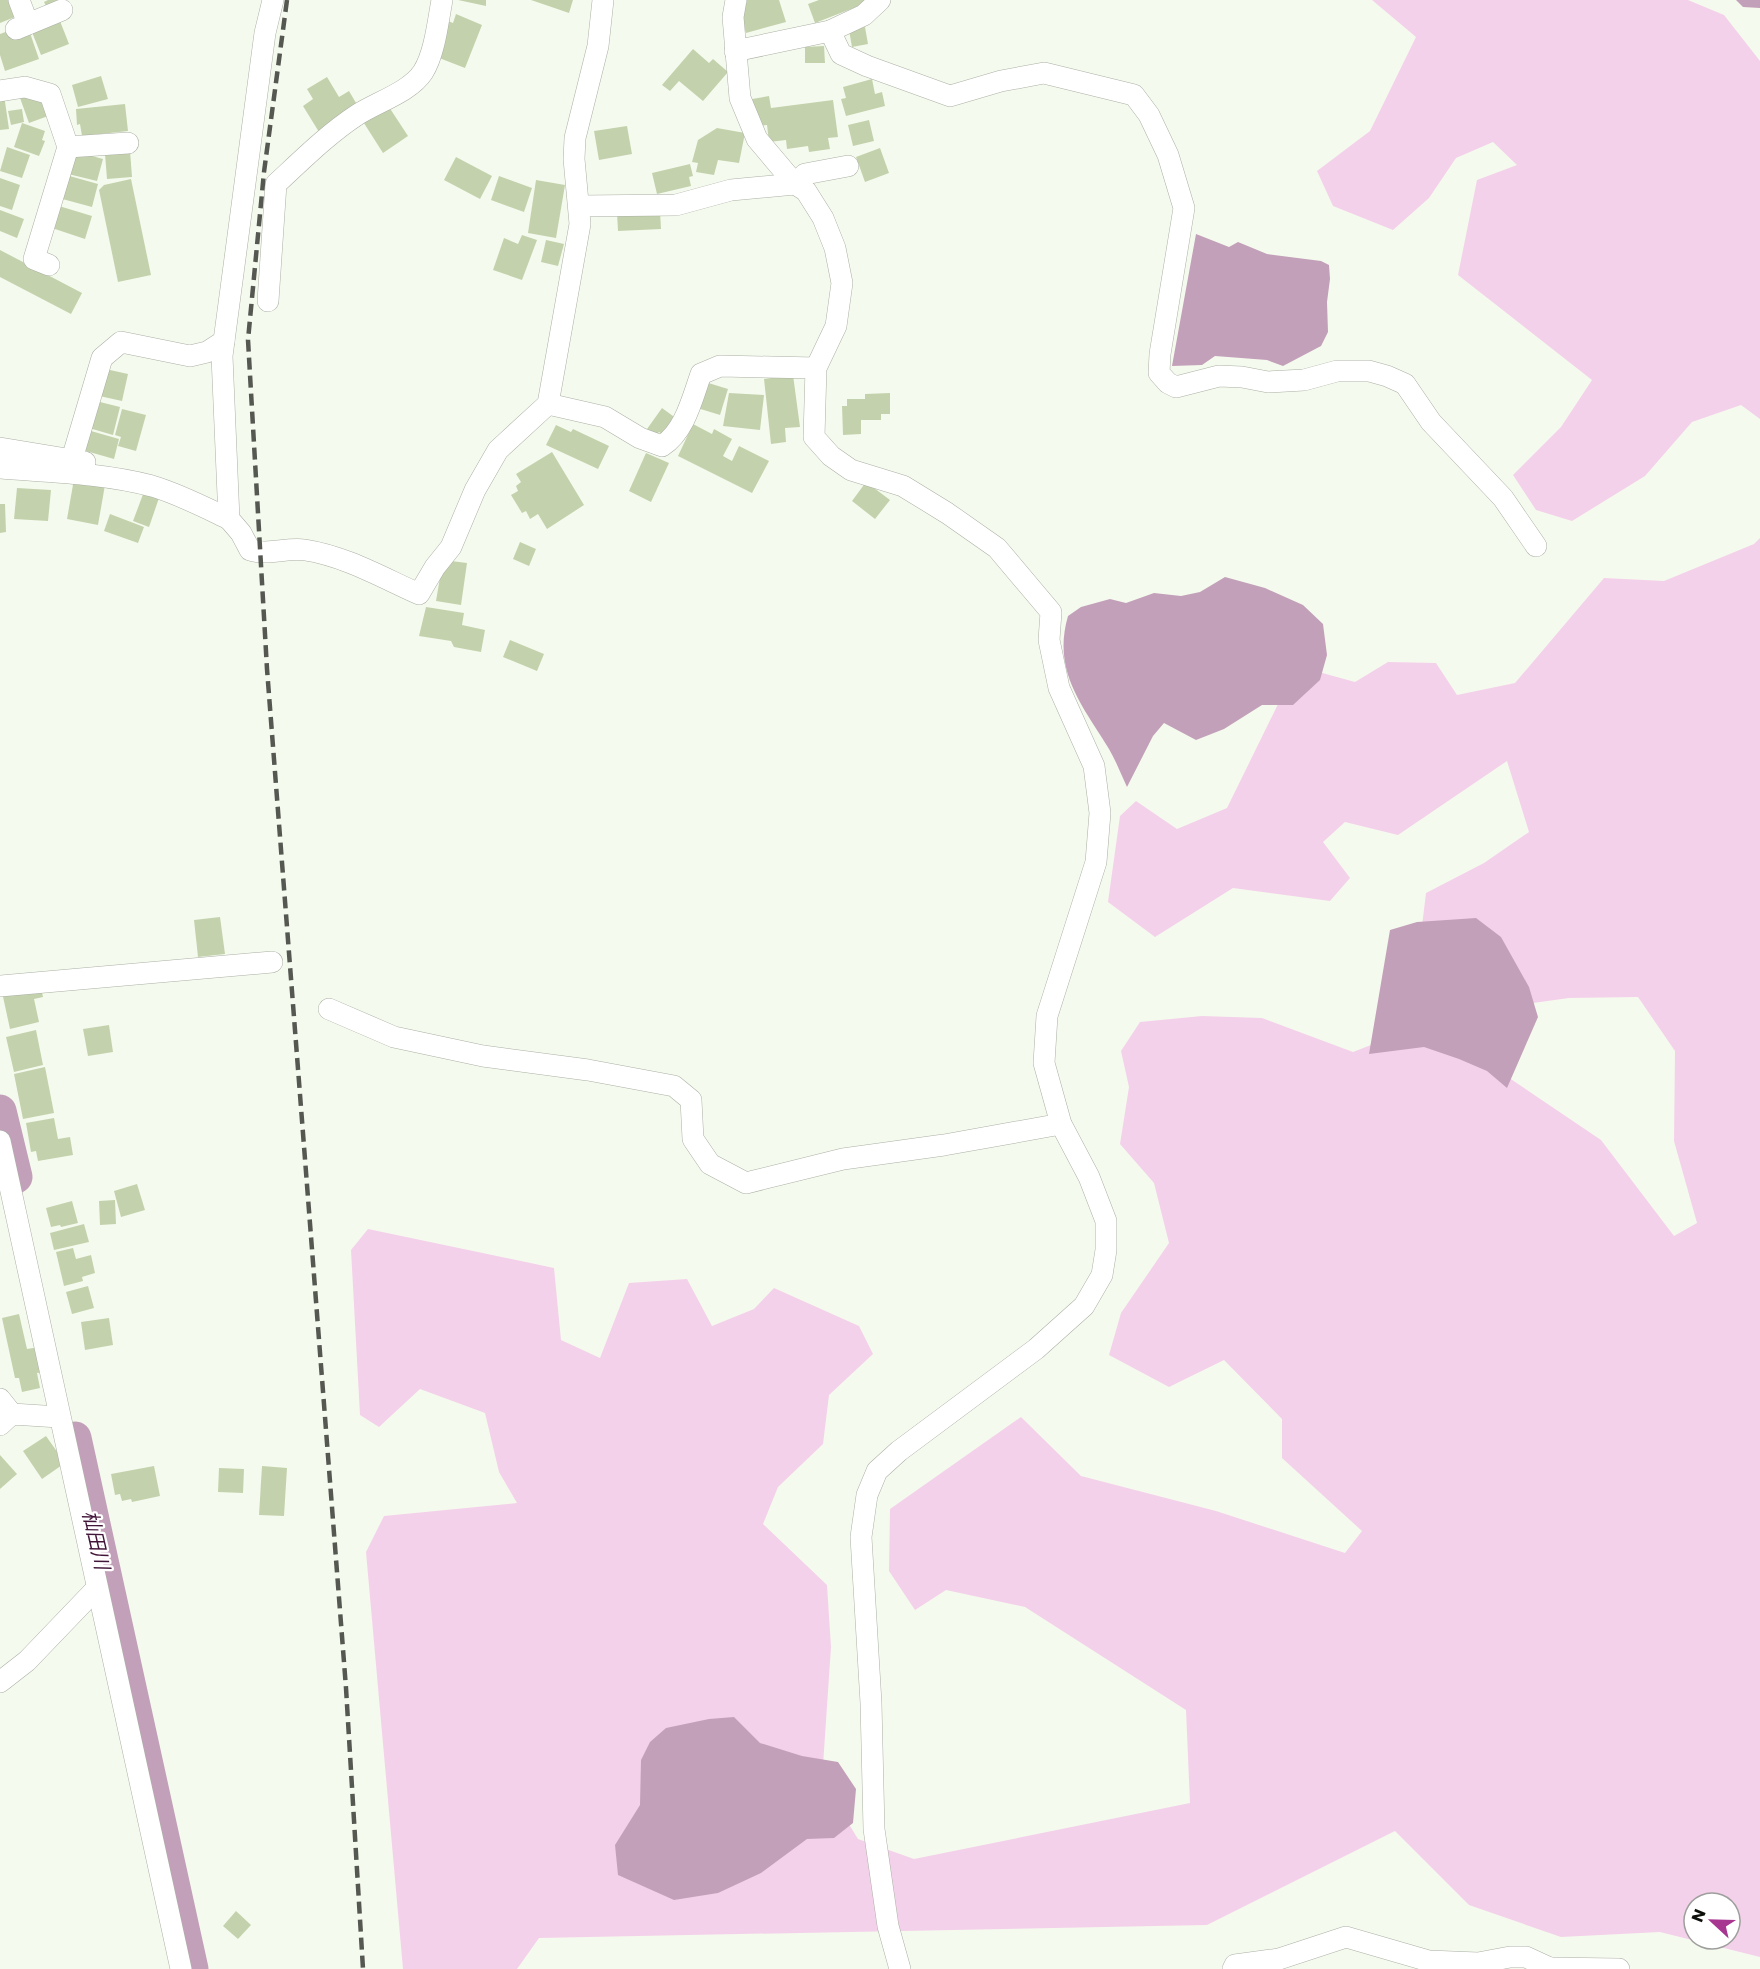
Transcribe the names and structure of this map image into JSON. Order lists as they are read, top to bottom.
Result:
{
  "water": ["杣田川"],
  "north": "left"
}
